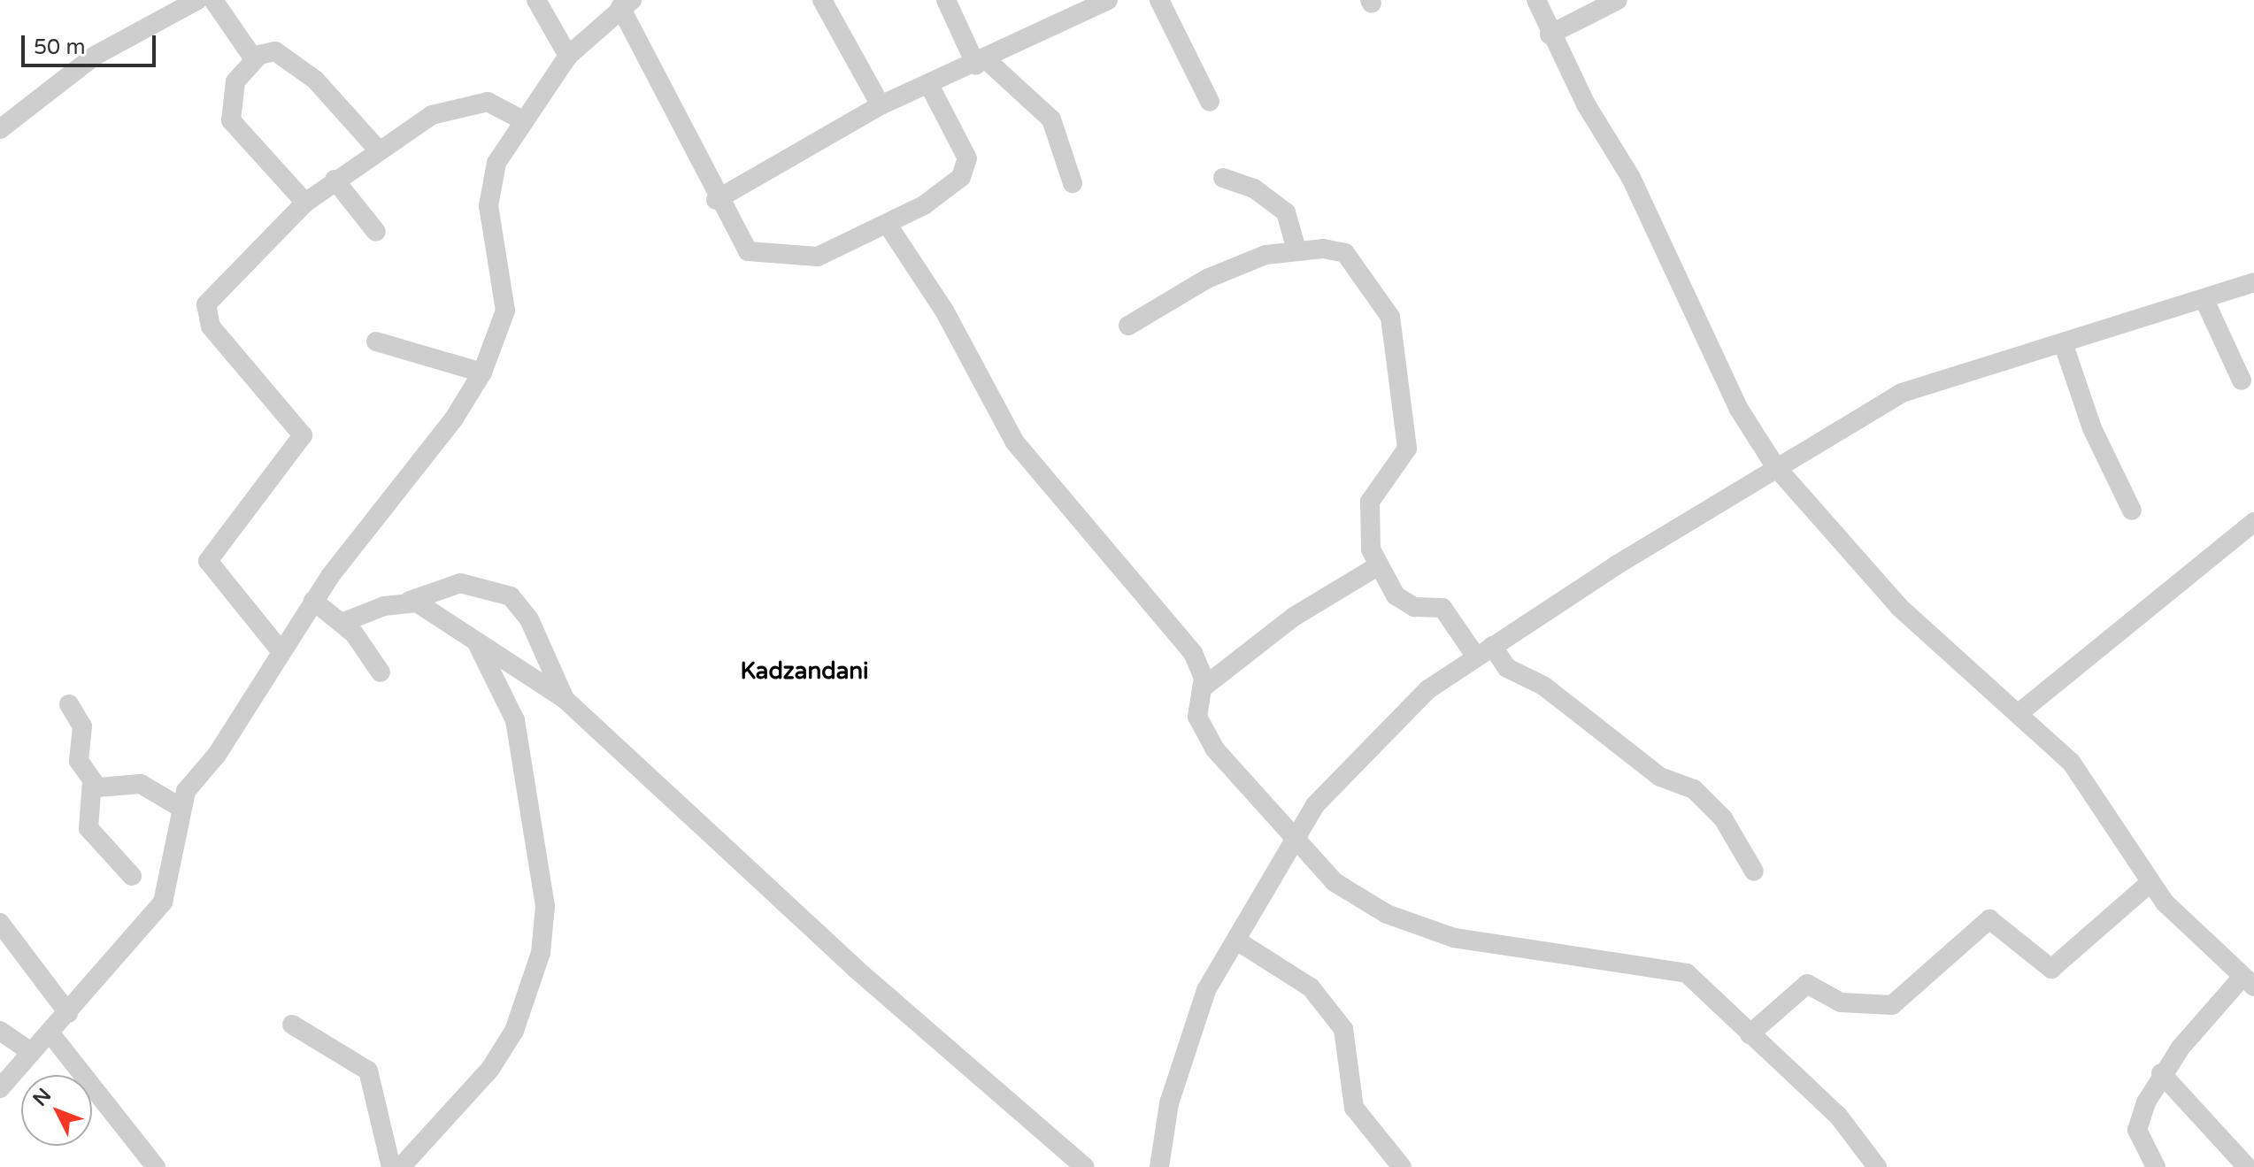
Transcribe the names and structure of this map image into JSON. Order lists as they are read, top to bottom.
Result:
{
  "districts": ["Kadzandani"],
  "scale_bar": "50 m",
  "north": "top left"
}
